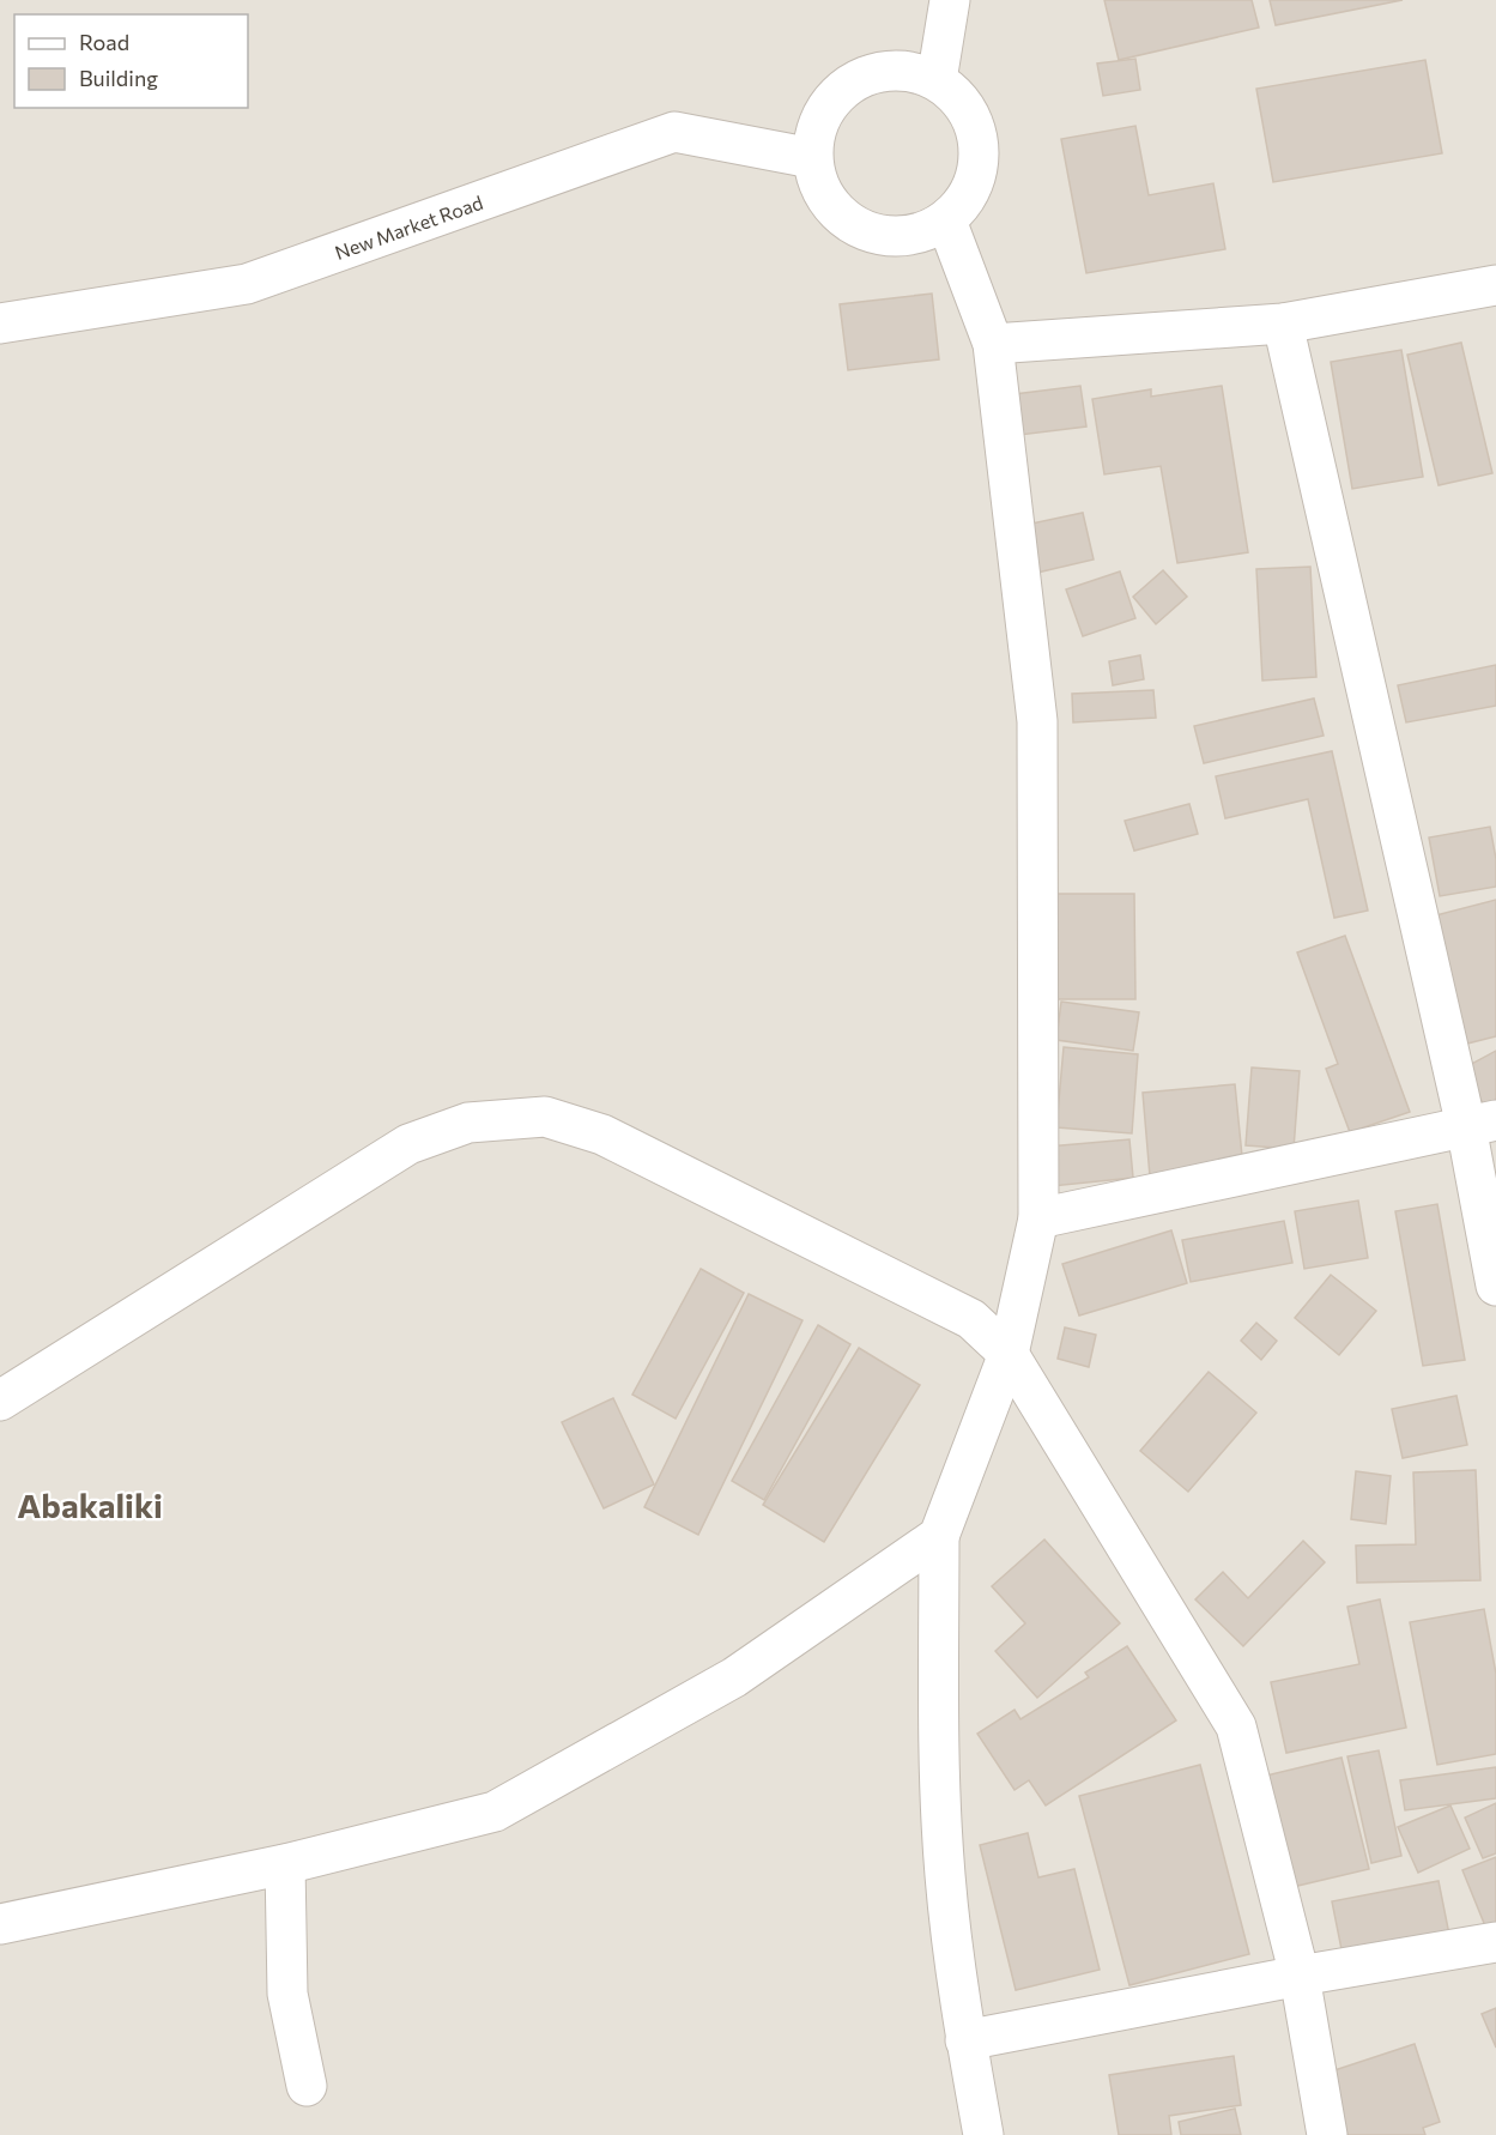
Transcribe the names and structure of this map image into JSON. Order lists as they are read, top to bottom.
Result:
{
  "streets": {
    "street": ["New Market Road"]
  },
  "districts": ["Abakaliki"],
  "legend": ["Road", "Building"]
}
